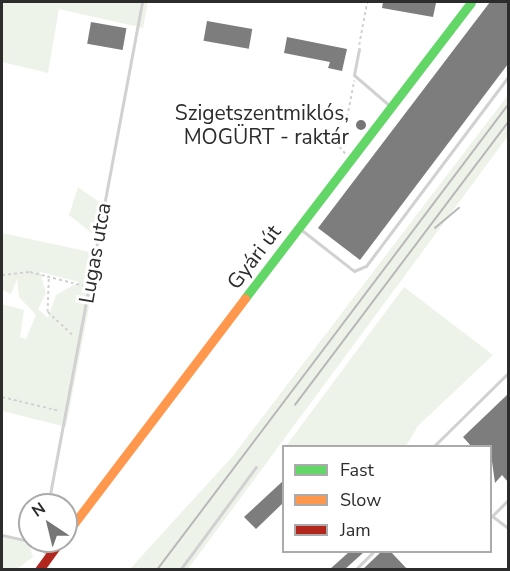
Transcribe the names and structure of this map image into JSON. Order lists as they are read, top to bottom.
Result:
{
  "streets": {
    "street": ["Gyári út"],
    "lane": ["Lugas utca"]
  },
  "places": ["Szigetszentmiklós, MOGÜRT - raktár"],
  "legend": ["Fast", "Slow", "Jam"],
  "north": "top left"
}
